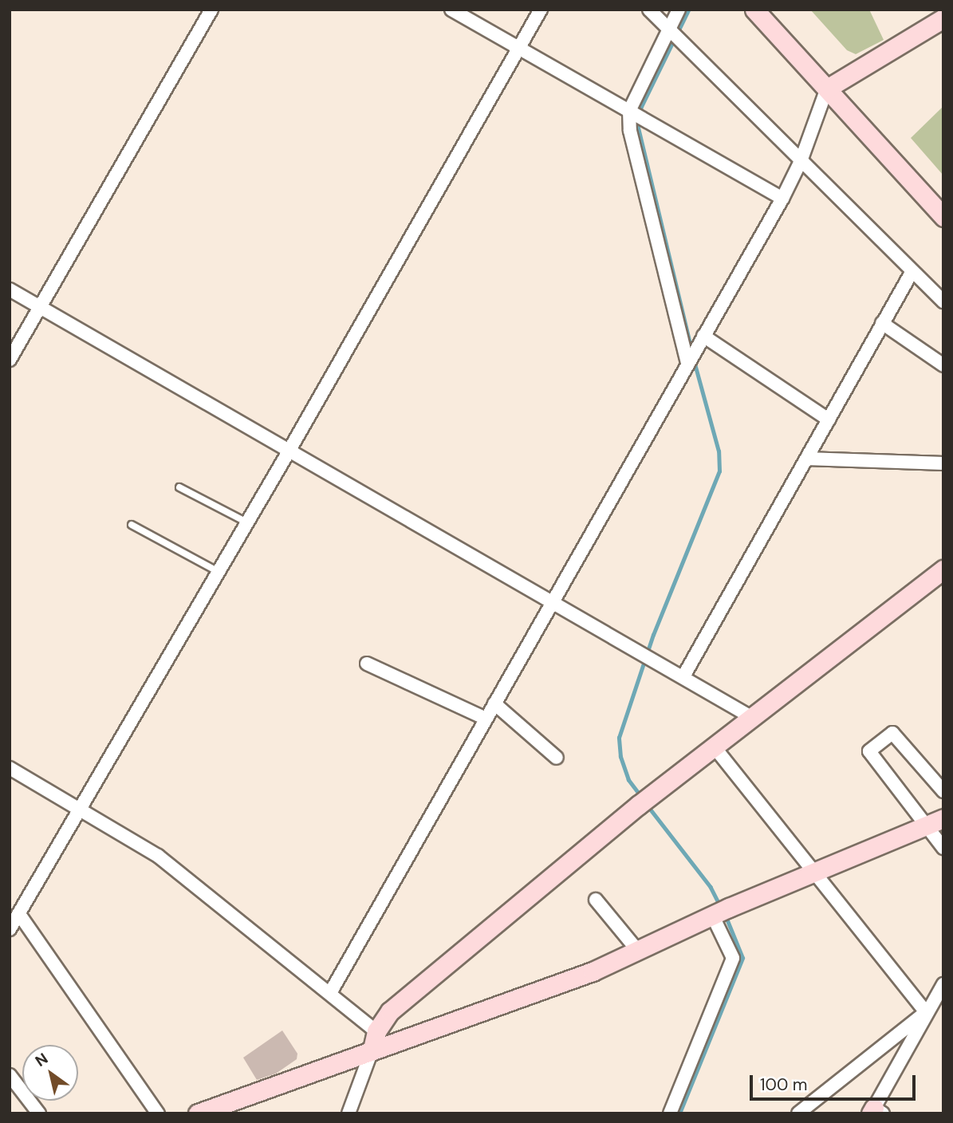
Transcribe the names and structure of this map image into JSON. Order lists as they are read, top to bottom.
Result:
{
  "scale_bar": "100 m",
  "north": "top left"
}
